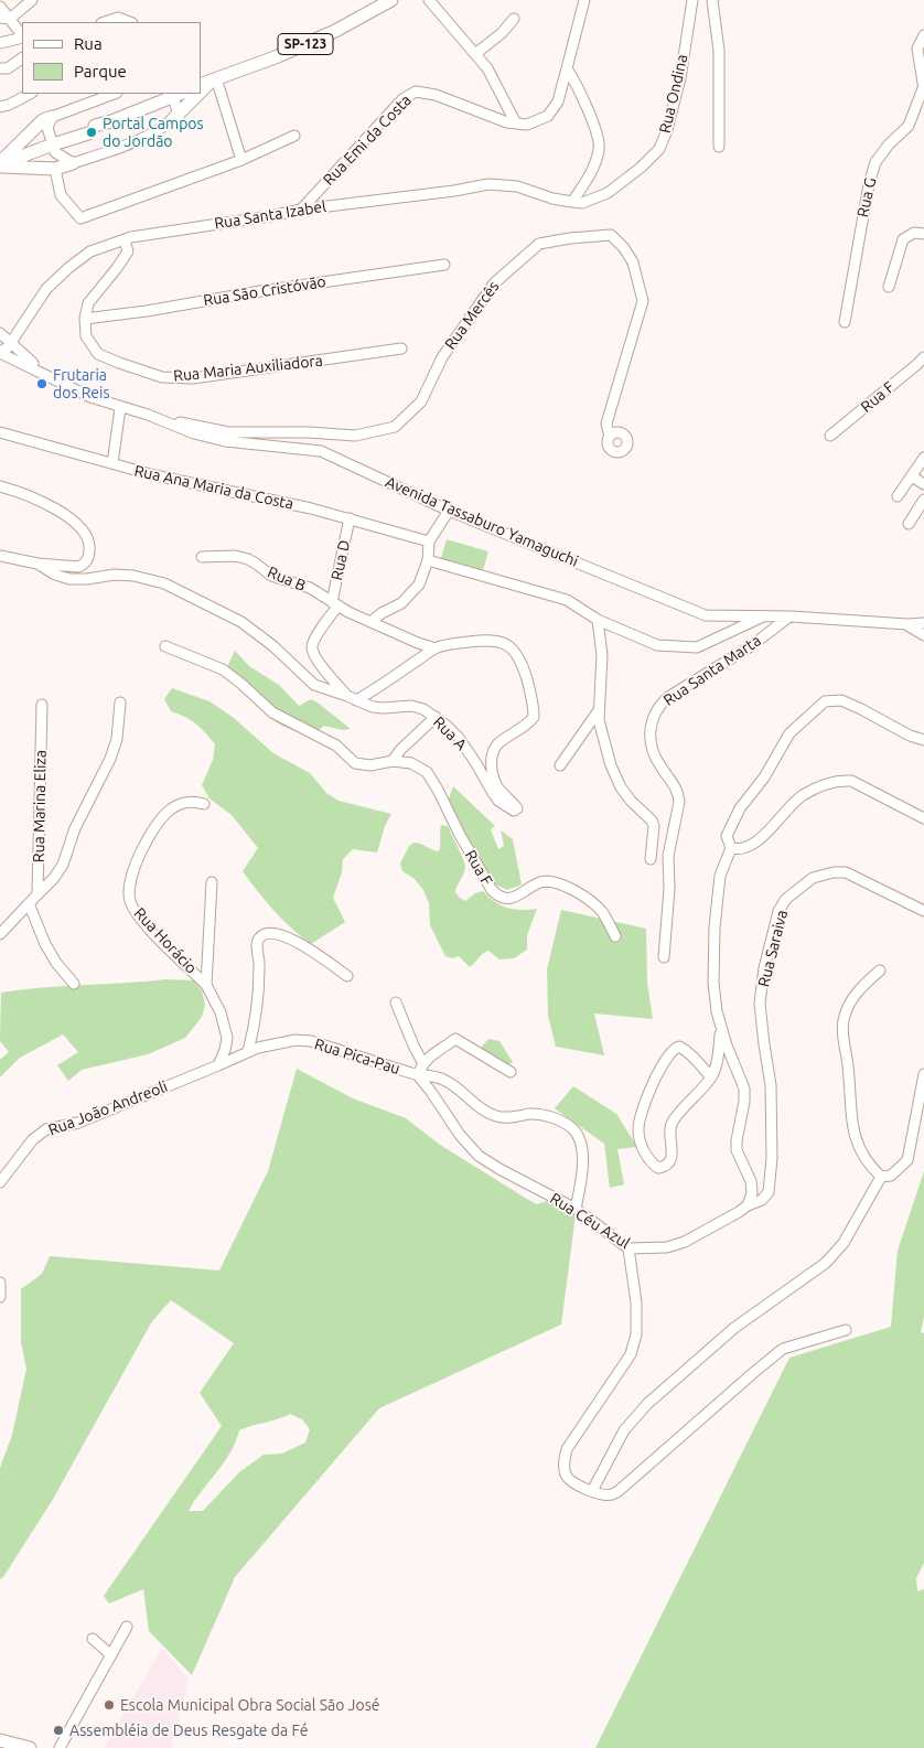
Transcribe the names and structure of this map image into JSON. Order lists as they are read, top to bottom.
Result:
{
  "streets": {
    "main road": ["SP-123"],
    "street": [
      "Rua Ondina",
      "Rua Emi da Costa",
      "Rua G",
      "Rua Santa Izabel",
      "Rua São Cristóvão",
      "Rua Mercês",
      "Rua Maria Auxiliadora",
      "Rua F",
      "Rua Ana Maria da Costa",
      "Avenida Tassaburo Yamaguchi",
      "Rua D",
      "Rua B",
      "Rua Santa Marta",
      "Rua A",
      "Rua Marina Eliza",
      "Rua Horácio",
      "Rua Saraiva",
      "Rua Pica-Pau",
      "Rua João Andreoli",
      "Rua Céu Azul"
    ]
  },
  "crossings": [
    ["Rua Ondina", "Rua Santa Izabel"],
    ["Rua Emi da Costa", "Rua Santa Izabel"],
    ["Rua São Cristóvão", "Rua Maria Auxiliadora"],
    ["Rua Mercês", "Avenida Tassaburo Yamaguchi"],
    ["Rua Ana Maria da Costa", "Rua D"],
    ["Avenida Tassaburo Yamaguchi", "Rua Santa Marta"],
    ["Rua D", "Rua B"],
    ["Rua D", "Rua A"],
    ["Rua B", "Rua A"],
    ["Rua Saraiva", "Rua Céu Azul"],
    ["Rua Pica-Pau", "Rua João Andreoli"],
    ["Rua Pica-Pau", "Rua Céu Azul"]
  ],
  "places": [
    "Portal Campos do Jordão",
    "Frutaria dos Reis",
    "Escola Municipal Obra Social São José",
    "Assembléia de Deus Resgate da Fé"
  ],
  "legend": ["Rua", "Parque"]
}
